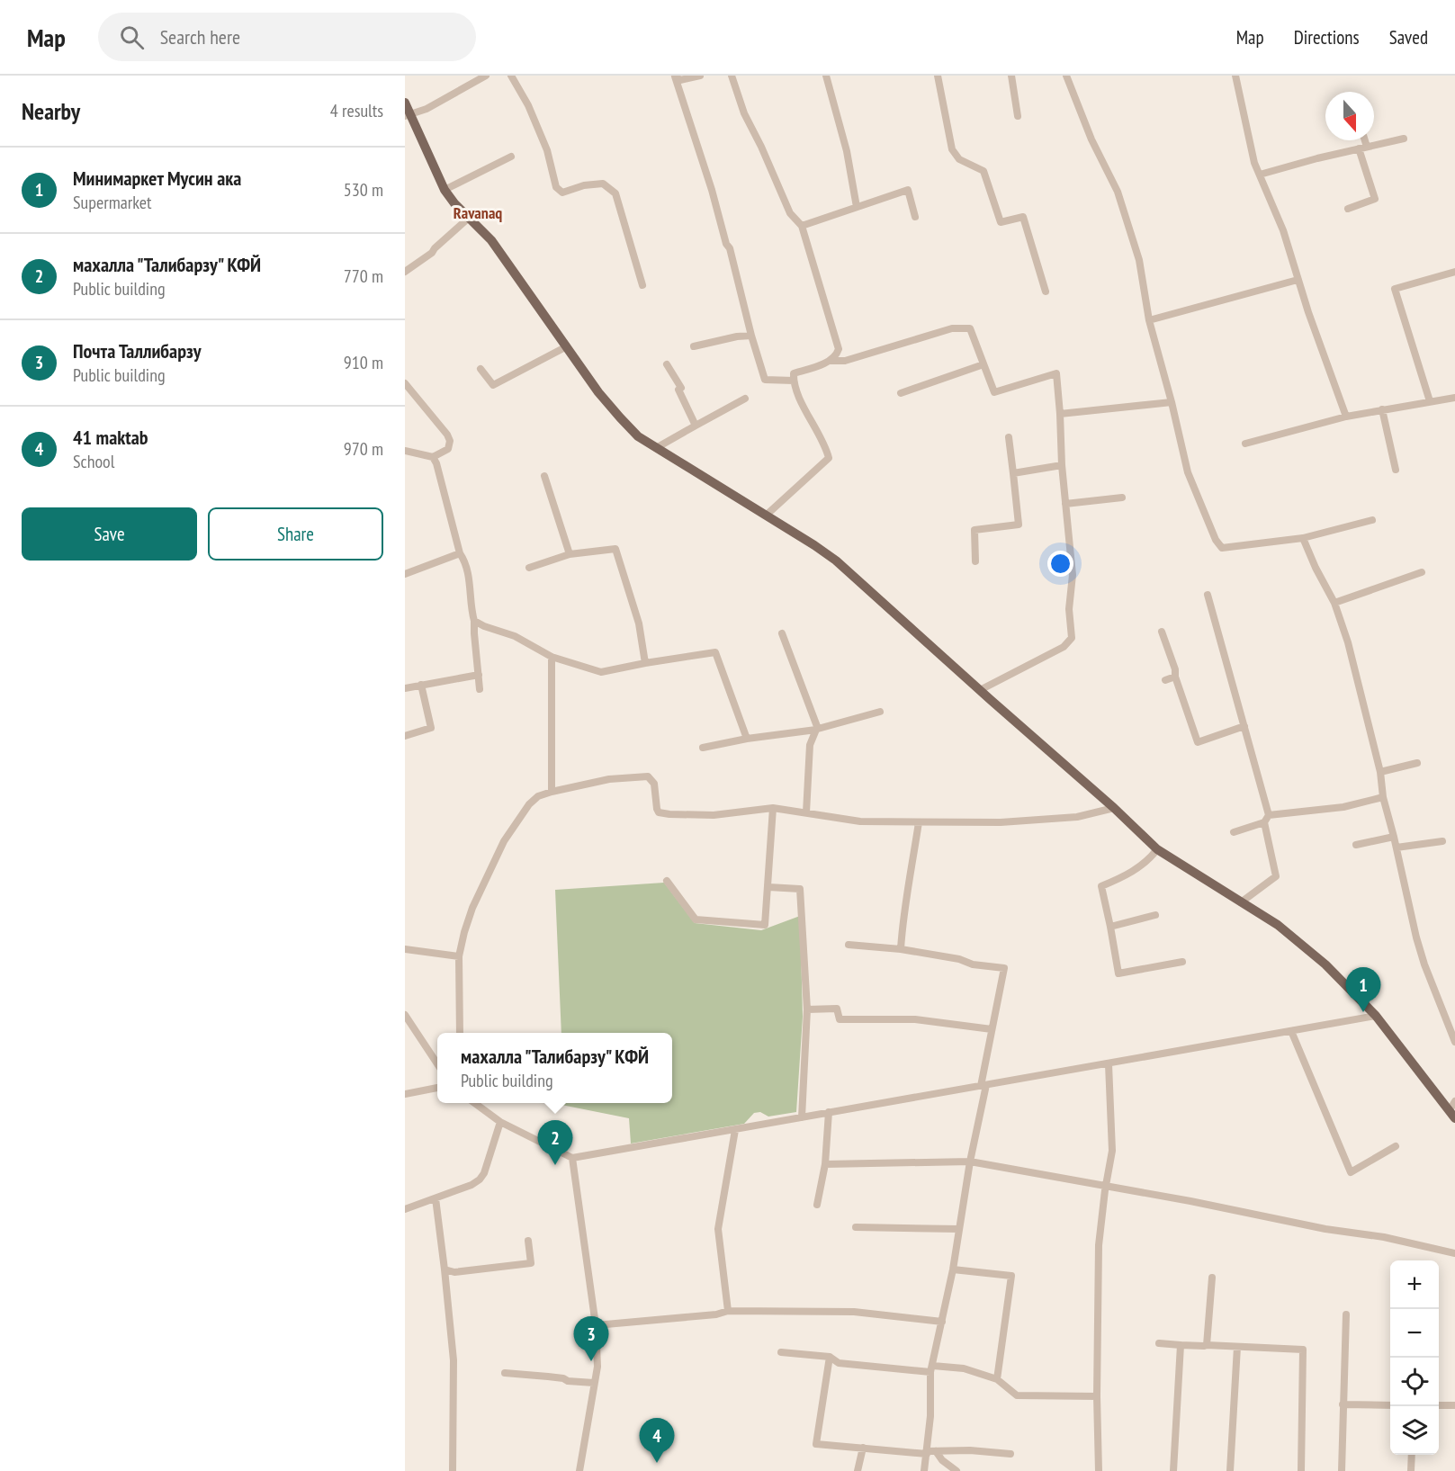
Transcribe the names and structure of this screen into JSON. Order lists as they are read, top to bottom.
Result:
{
  "districts": ["Ravanaq"],
  "north": "bottom",
  "page": {
    "header": "Map",
    "search": "Search here",
    "nav": ["Map", "Directions", "Saved"],
    "heading": ["Nearby", "4 results"],
    "list": [
      {
        "mark": "1",
        "name": "Минимаркет Мусин ака",
        "note": "Supermarket",
        "value": "530 m"
      },
      {
        "mark": "2",
        "name": "махалла \"Талибарзу\" КФЙ",
        "note": "Public building",
        "value": "770 m"
      },
      {
        "mark": "3",
        "name": "Почта Таллибарзу",
        "note": "Public building",
        "value": "910 m"
      },
      {
        "mark": "4",
        "name": "41 maktab",
        "note": "School",
        "value": "970 m"
      }
    ],
    "buttons": ["Save", "Share"],
    "pins": [
      "1",
      "2",
      "3",
      "4"
    ],
    "popup": ["махалла \"Талибарзу\" КФЙ", "Public building"],
    "map_buttons": ["+", "−"]
  }
}
